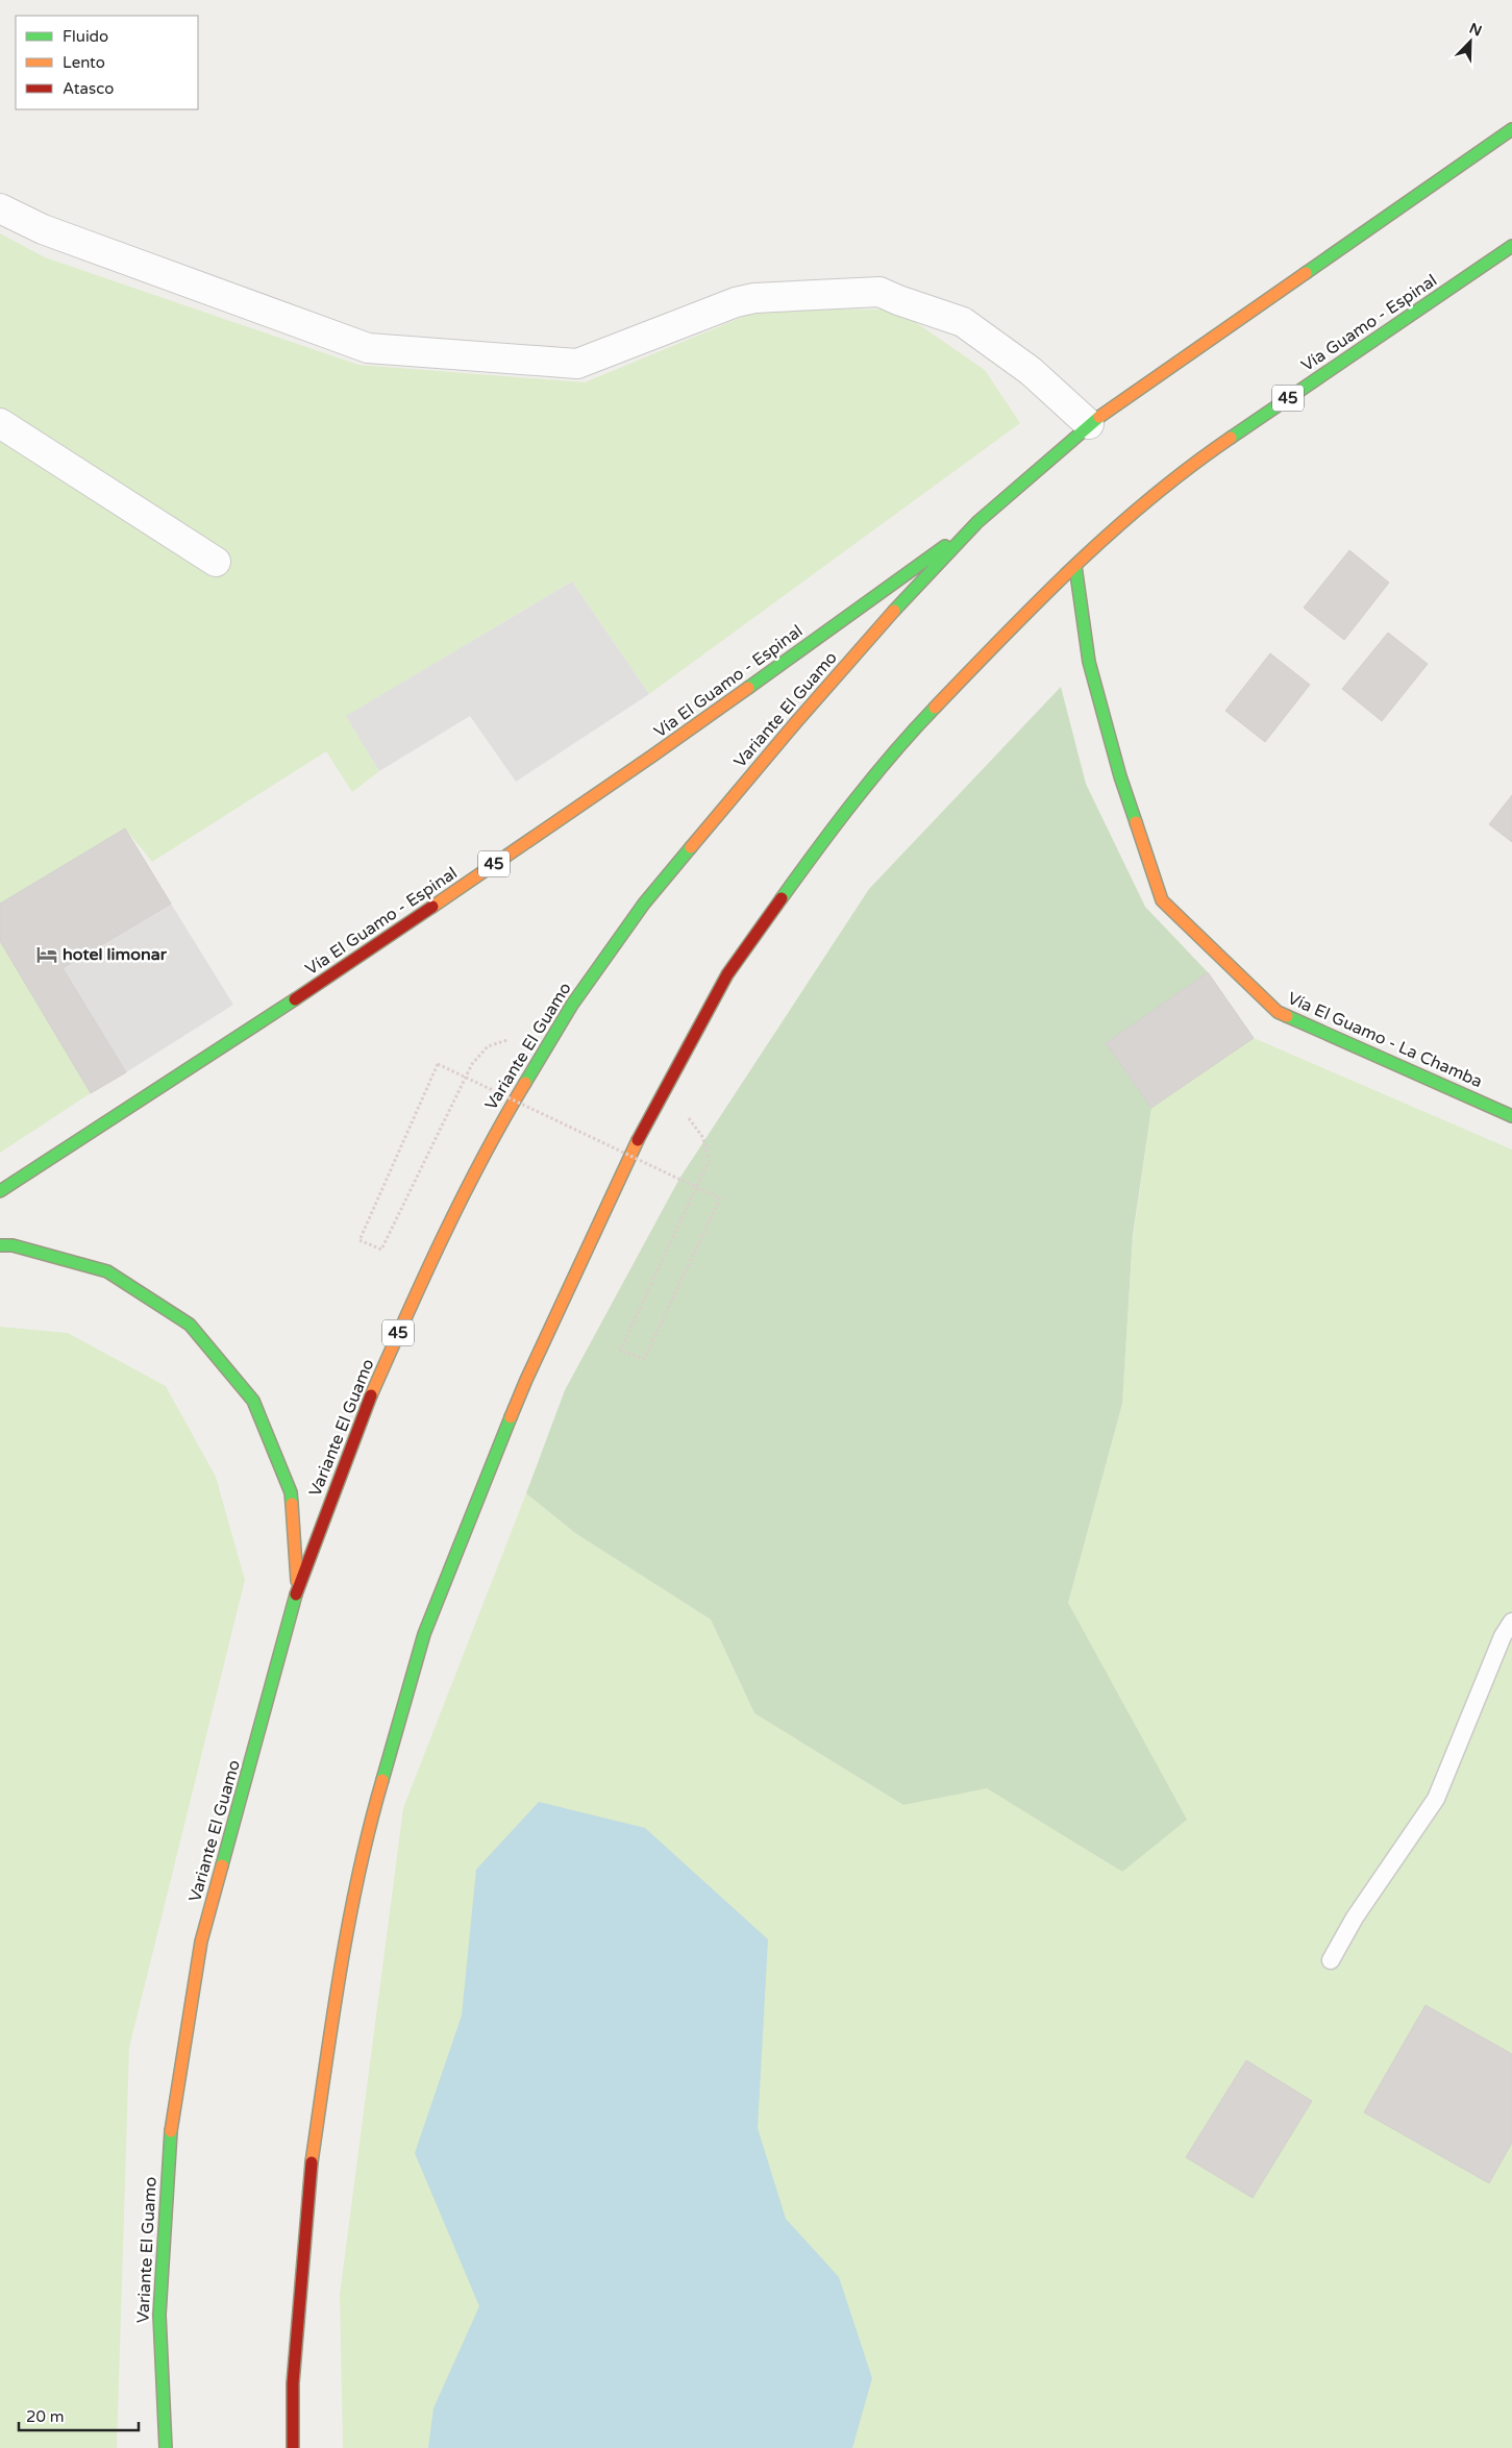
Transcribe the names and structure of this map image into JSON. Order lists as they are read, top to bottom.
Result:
{
  "streets": {
    "main road": [
      "Vía Guamo - Espinal",
      "45",
      "Vía El Guamo - Espinal",
      "Variante El Guamo",
      "Vía El Guamo - La Chamba"
    ]
  },
  "crossings": [
    ["Vía Guamo - Espinal", "45"],
    ["Vía Guamo - Espinal", "Vía El Guamo - La Chamba"],
    ["45", "Variante El Guamo"],
    ["45", "Vía El Guamo - La Chamba"],
    ["Vía El Guamo - Espinal", "Variante El Guamo"]
  ],
  "places": {
    "hotel": ["hotel limonar"]
  },
  "legend": ["Fluido", "Lento", "Atasco"],
  "scale_bar": "20 m",
  "north": "top right"
}
